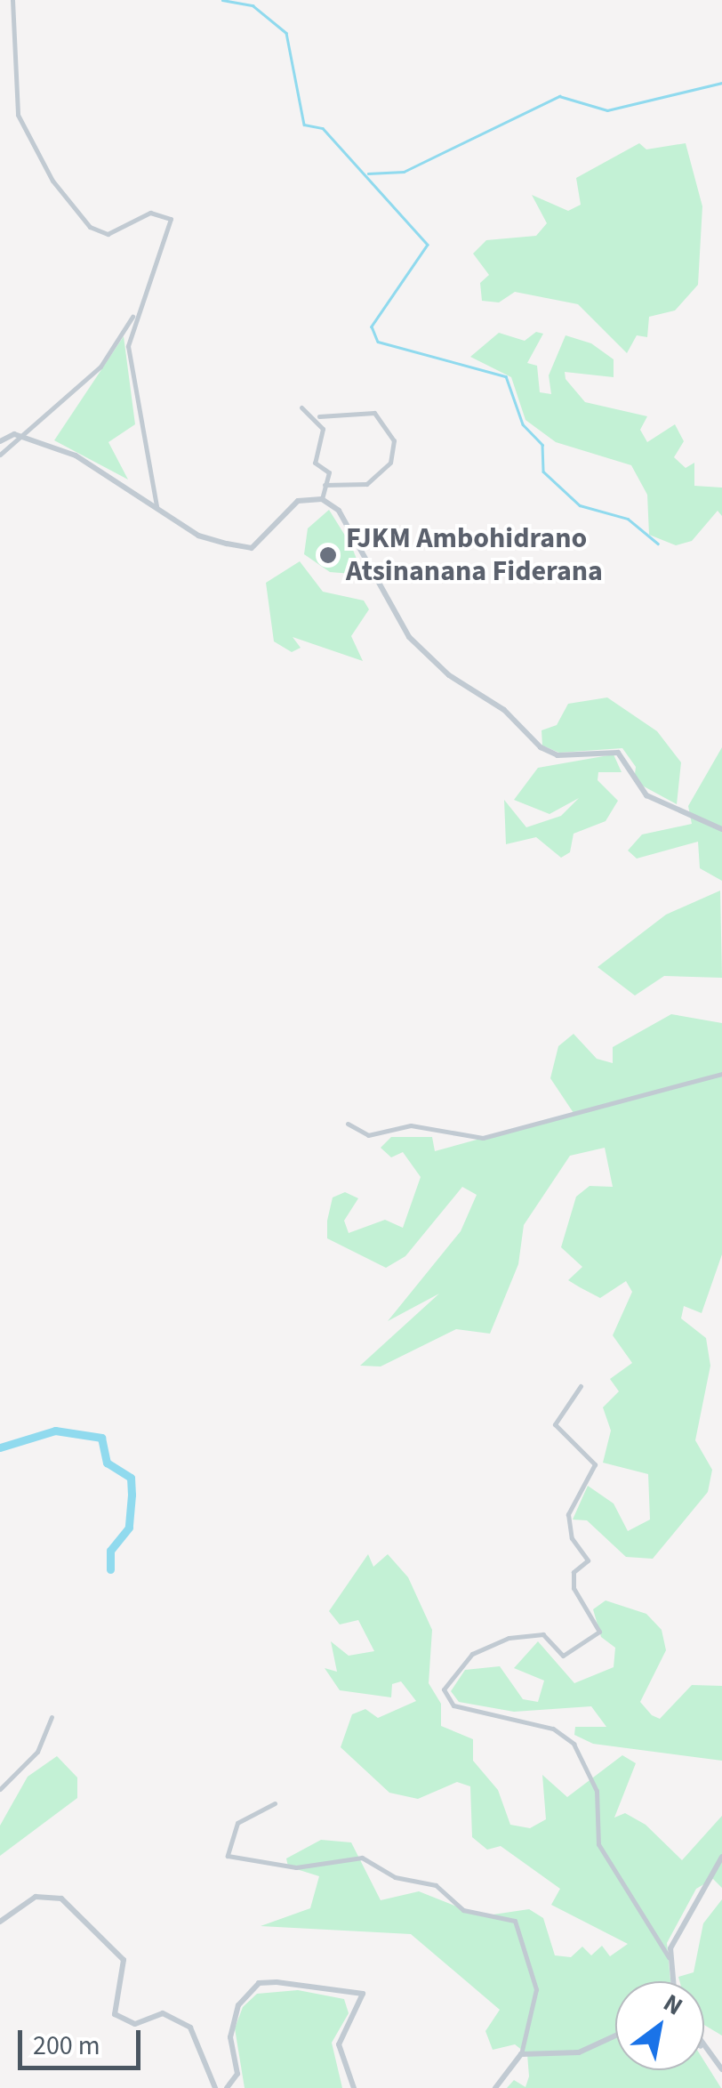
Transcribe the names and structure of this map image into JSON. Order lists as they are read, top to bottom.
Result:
{
  "places": ["FJKM Ambohidrano Atsinanana Fiderana"],
  "scale_bar": "200 m",
  "north": "top right"
}
